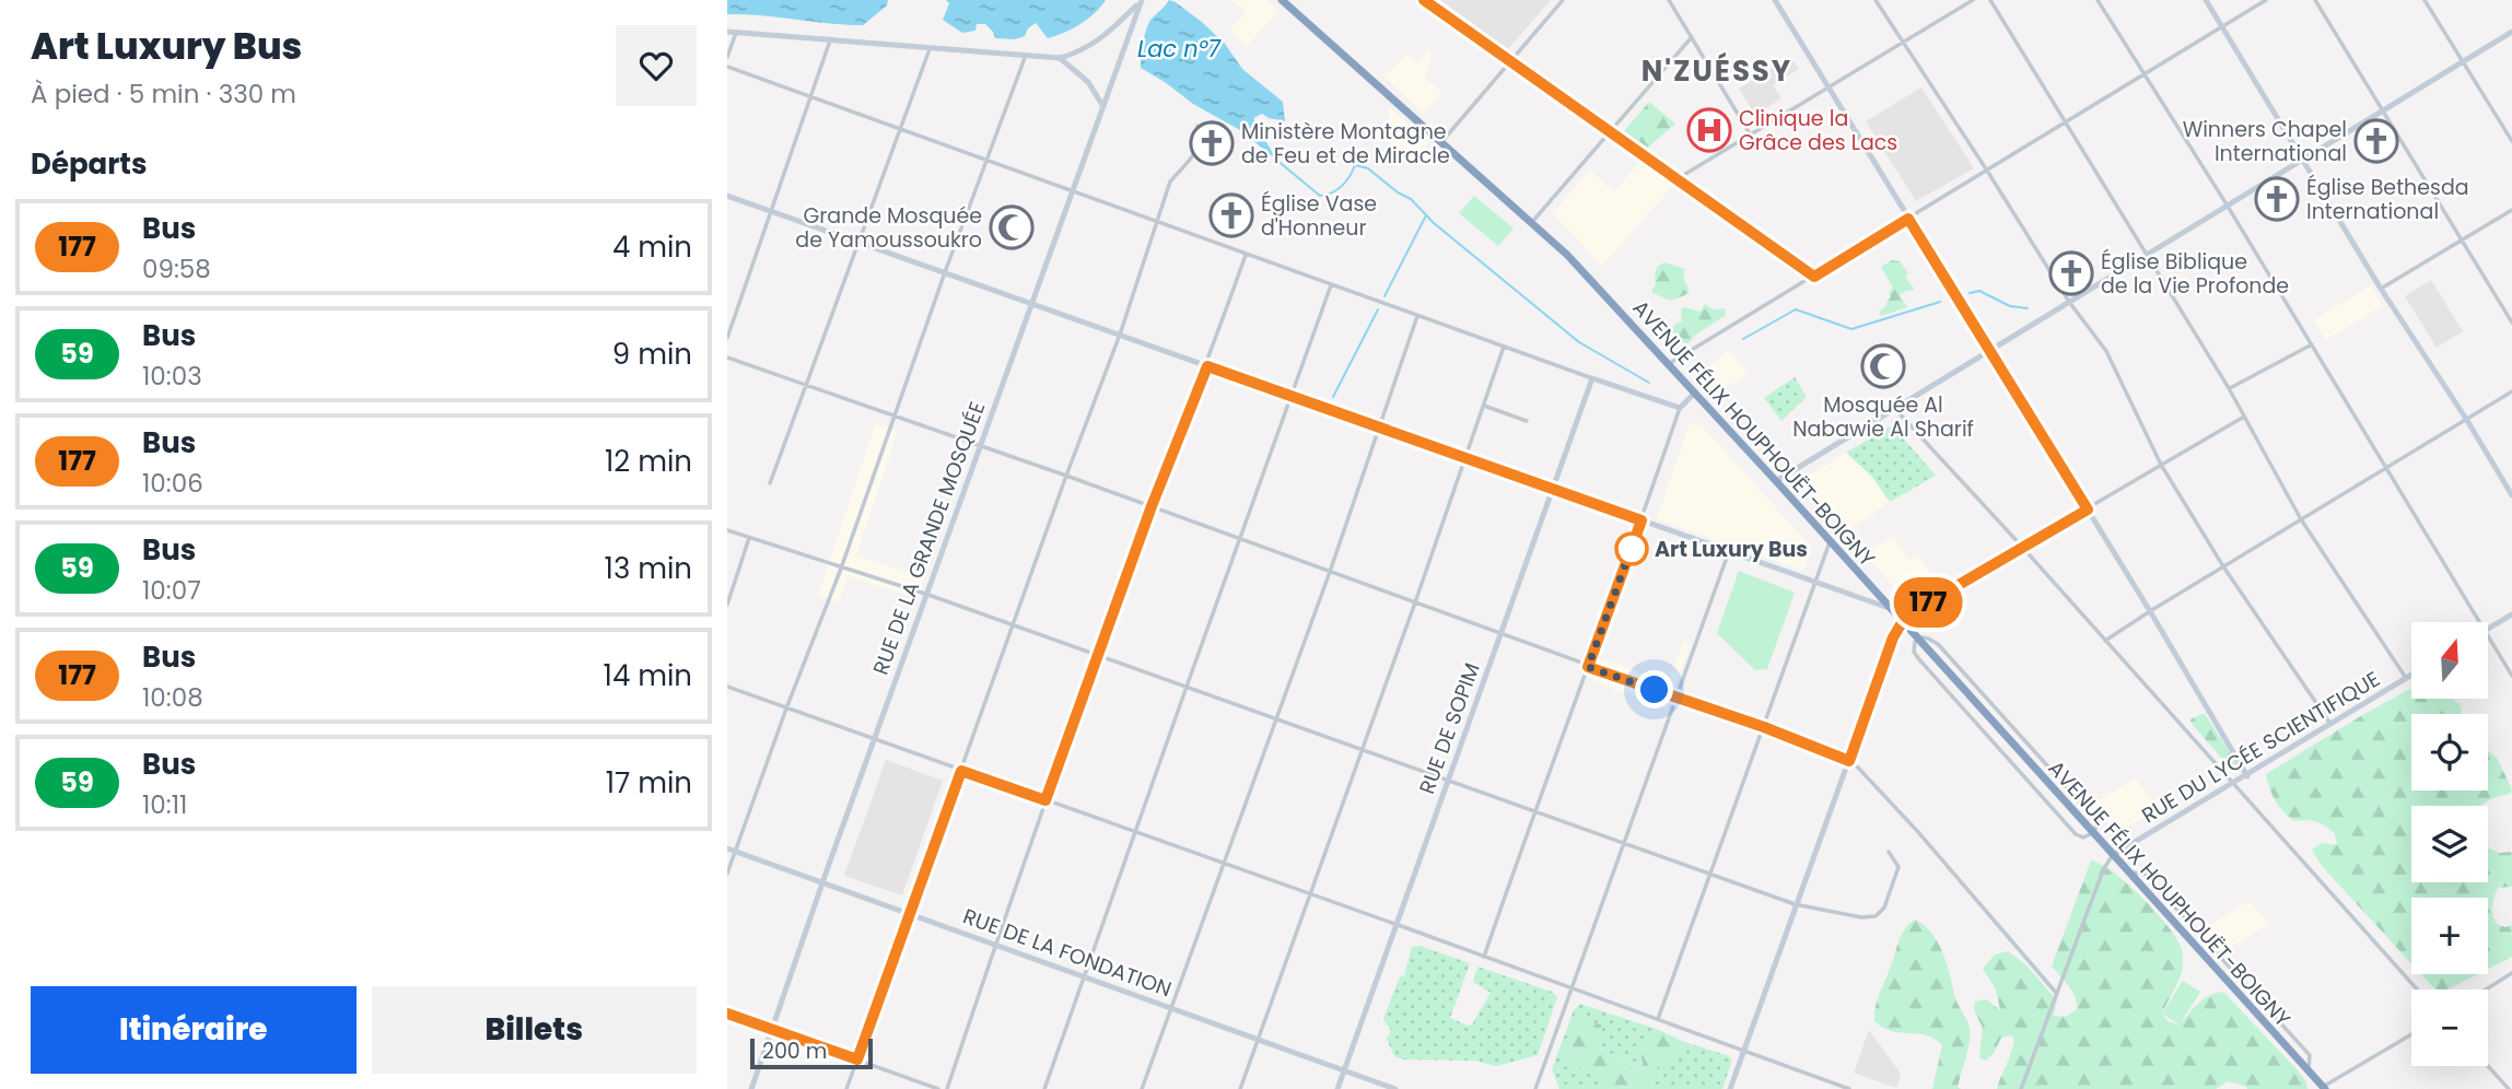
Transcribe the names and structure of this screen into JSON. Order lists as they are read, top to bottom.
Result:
{
  "streets": {
    "highway": ["AVENUE FÉLIX HOUPHOUËT-BOIGNY"],
    "street": [
      "RUE DE LA GRANDE MOSQUÉE",
      "RUE DE SOPIM",
      "RUE DU LYCÉE SCIENTIFIQUE",
      "RUE DE LA FONDATION"
    ]
  },
  "crossings": [
    ["AVENUE FÉLIX HOUPHOUËT-BOIGNY", "RUE DU LYCÉE SCIENTIFIQUE"],
    ["RUE DE LA GRANDE MOSQUÉE", "RUE DE LA FONDATION"],
    ["RUE DE SOPIM", "RUE DE LA FONDATION"]
  ],
  "districts": ["N'ZUÉSSY"],
  "water": ["Lac n°7"],
  "places": {
    "hospital": ["Clinique la Grâce des Lacs"],
    "church": [
      "Winners Chapel International",
      "Ministère Montagne de Feu et de Miracle",
      "Église Bethesda International",
      "Église Vase d'Honneur",
      "Église Biblique de la Vie Profonde"
    ],
    "mosque": ["Grande Mosquée de Yamoussoukro", "Mosquée Al Nabawie Al Sharif"],
    "other": ["Art Luxury Bus"]
  },
  "lines": ["bus line 177"],
  "scale_bar": "200 m",
  "north": "top",
  "page": {
    "heading": [
      ["Art Luxury Bus", "À pied · 5 min · 330 m"],
      "Départs"
    ],
    "on_map": "177",
    "list": [
      {
        "mark": "177",
        "name": "Bus",
        "note": "09:58",
        "value": "4 min"
      },
      {
        "mark": "59",
        "name": "Bus",
        "note": "10:03",
        "value": "9 min"
      },
      {
        "mark": "177",
        "name": "Bus",
        "note": "10:06",
        "value": "12 min"
      },
      {
        "mark": "59",
        "name": "Bus",
        "note": "10:07",
        "value": "13 min"
      },
      {
        "mark": "177",
        "name": "Bus",
        "note": "10:08",
        "value": "14 min"
      },
      {
        "mark": "59",
        "name": "Bus",
        "note": "10:11",
        "value": "17 min"
      }
    ],
    "map_buttons": ["+", "−"],
    "buttons": ["Itinéraire", "Billets"],
    "scale": "200 m"
  }
}
